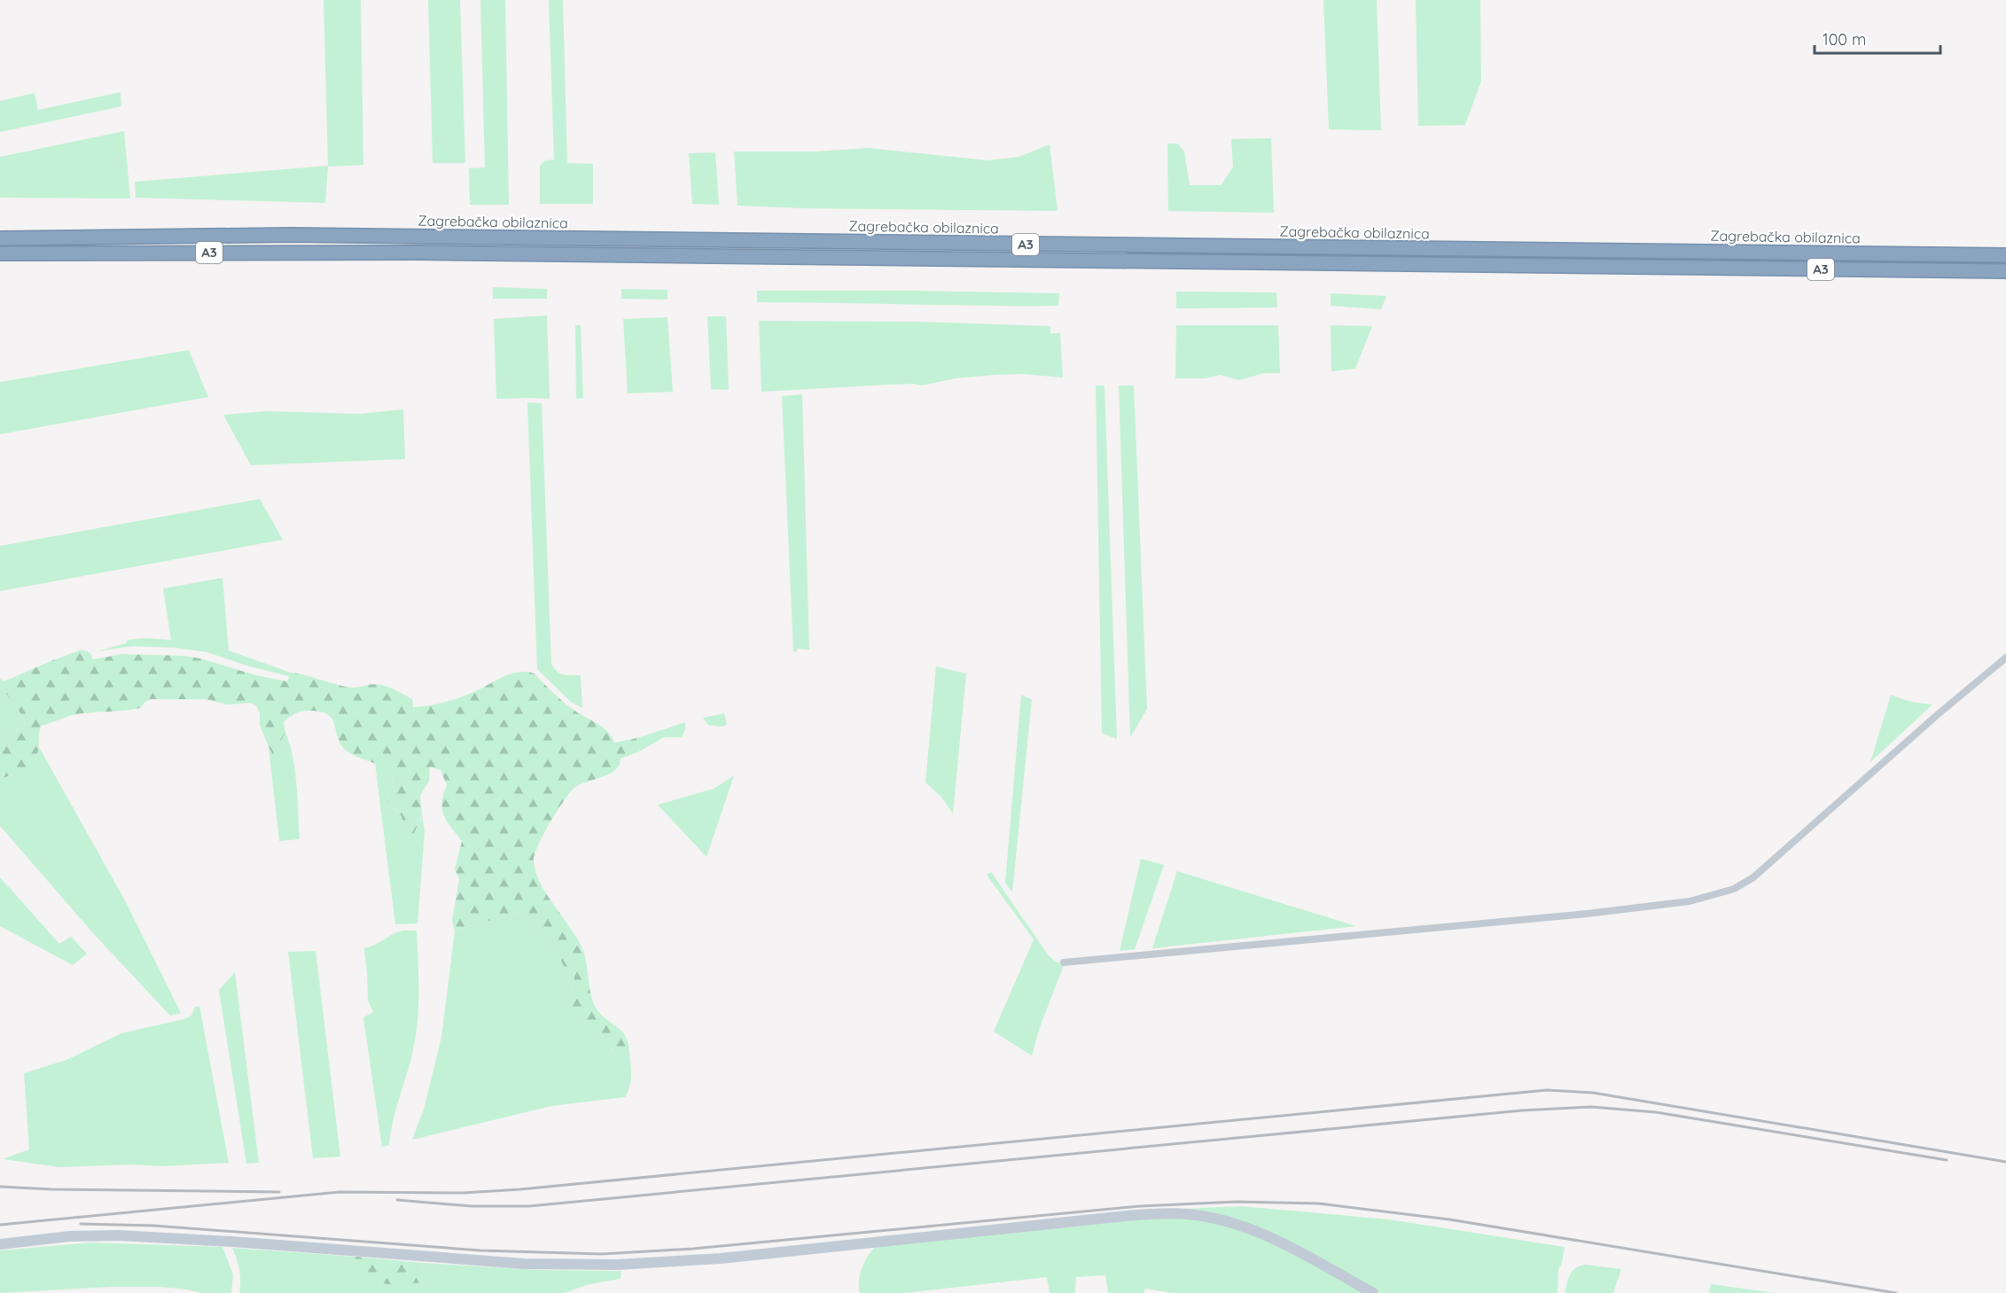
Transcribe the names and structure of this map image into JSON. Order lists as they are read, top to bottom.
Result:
{
  "streets": {
    "highway": ["Zagrebačka obilaznica", "A3"]
  },
  "scale_bar": "100 m"
}
